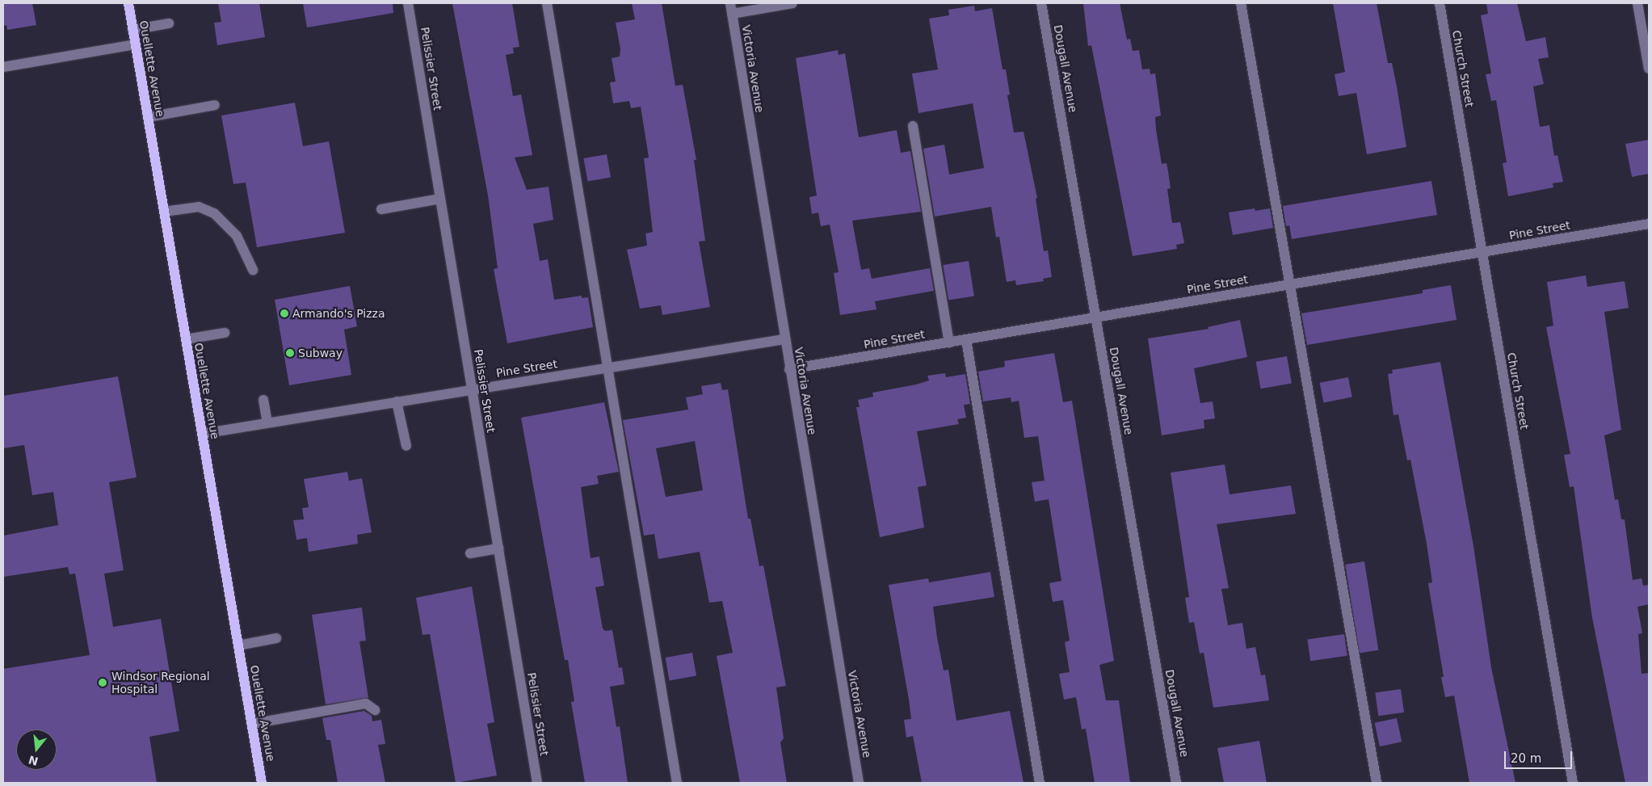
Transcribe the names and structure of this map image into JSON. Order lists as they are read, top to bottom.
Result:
{
  "streets": {
    "main road": ["Ouellette Avenue"],
    "street": [
      "Pelissier Street",
      "Victoria Avenue",
      "Dougall Avenue",
      "Church Street",
      "Pine Street"
    ]
  },
  "crossings": [
    ["Ouellette Avenue", "Pine Street"],
    ["Pelissier Street", "Pine Street"],
    ["Victoria Avenue", "Pine Street"],
    ["Dougall Avenue", "Pine Street"],
    ["Church Street", "Pine Street"]
  ],
  "places": ["Armando's Pizza", "Subway", "Windsor Regional Hospital"],
  "scale_bar": "20 m",
  "north": "bottom"
}
